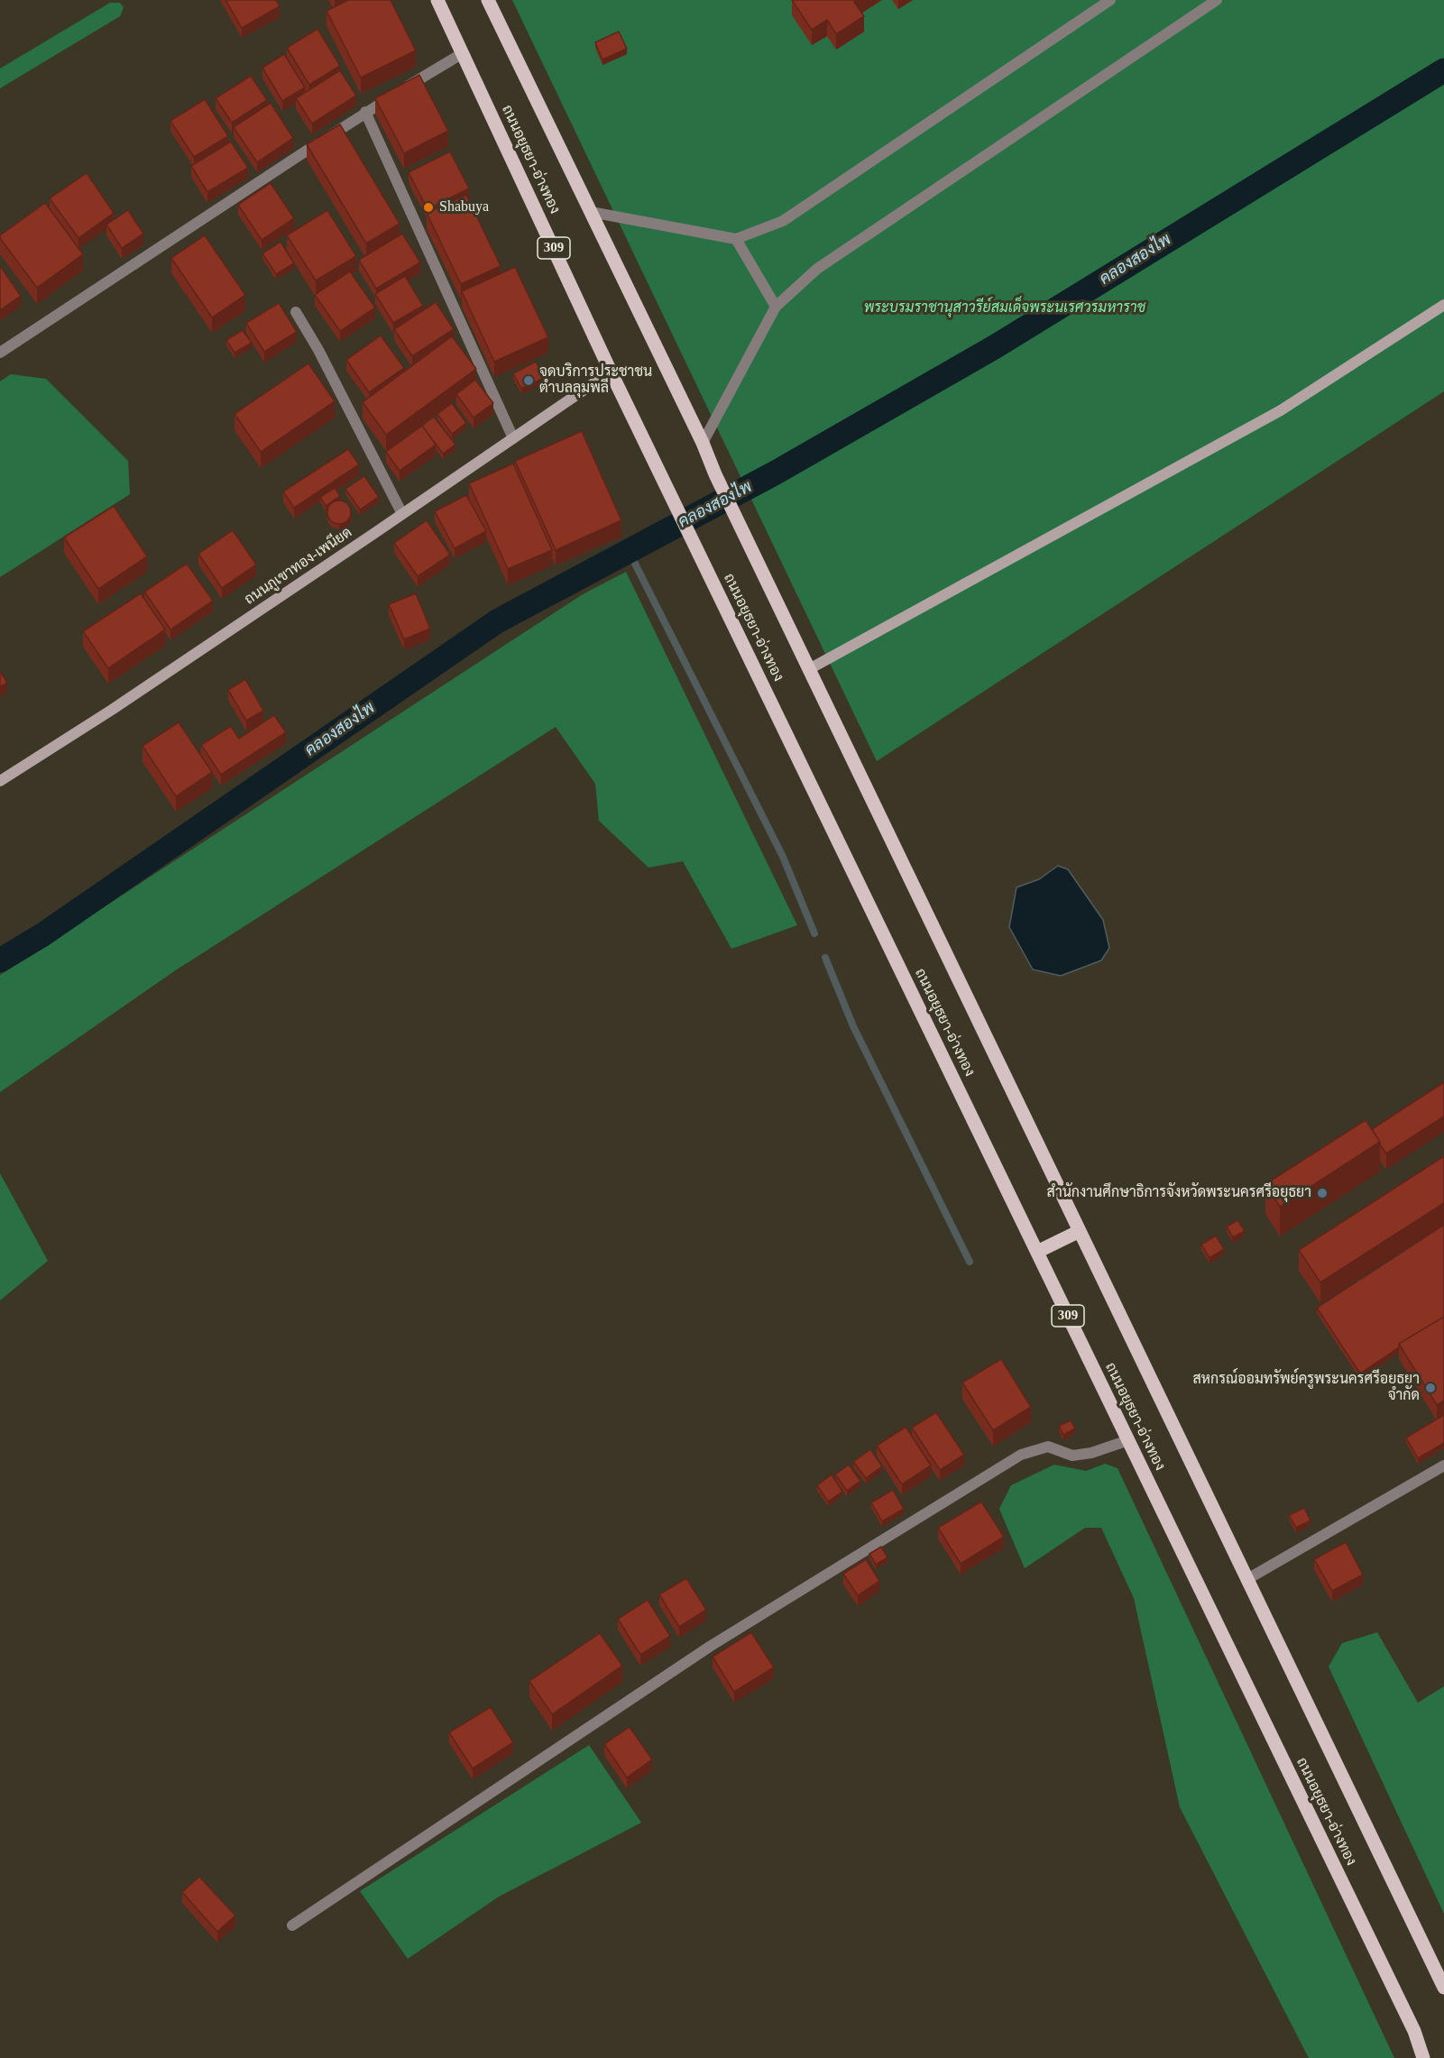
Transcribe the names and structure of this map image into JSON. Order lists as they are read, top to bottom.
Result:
{
  "streets": {
    "main road": ["ถนนอยุธยา-อ่างทอง", "309"],
    "street": ["ถนนภูเขาทอง-เพนียด"]
  },
  "crossings": [
    ["ถนนอยุธยา-อ่างทอง", "ถนนภูเขาทอง-เพนียด"]
  ],
  "water": ["คลองสองไพ"],
  "parks": ["พระบรมราชานุสาวรีย์สมเด็จพระนเรศวรมหาราช"],
  "places": [
    "Shabuya",
    "จุดบริการประชาชน ตำบลลุมพลี",
    "สำนักงานศึกษาธิการจังหวัดพระนครศรีอยุธยา",
    "สหกรณ์ออมทรัพย์ครูพระนครศรีอยุธยา จำกัด"
  ]
}
